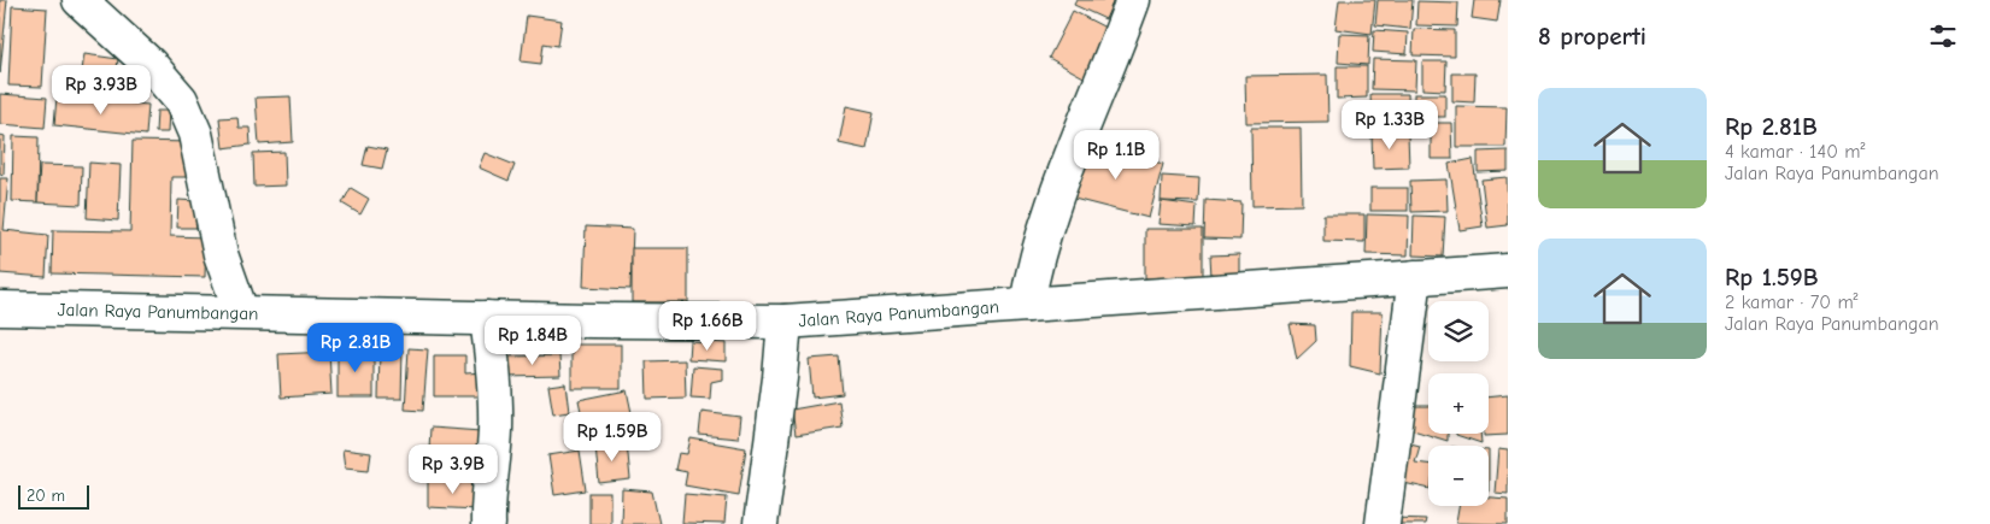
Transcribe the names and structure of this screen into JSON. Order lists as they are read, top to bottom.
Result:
{
  "streets": {
    "main road": ["Jalan Raya Panumbangan"]
  },
  "scale_bar": "20 m",
  "page": {
    "heading": "8 properti",
    "price": [
      "Rp 3.93B",
      "Rp 1.33B",
      "Rp 1.1B",
      "Rp 1.66B",
      "Rp 1.84B",
      "Rp 2.81B",
      "Rp 1.59B",
      "Rp 3.9B"
    ],
    "list": [
      {
        "name": "Rp 2.81B",
        "note": "4 kamar · 140 m² · Jalan Raya Panumbangan"
      },
      {
        "name": "Rp 1.59B",
        "note": "2 kamar · 70 m² · Jalan Raya Panumbangan"
      }
    ],
    "map_buttons": ["+", "−"],
    "scale": "20 m"
  }
}
